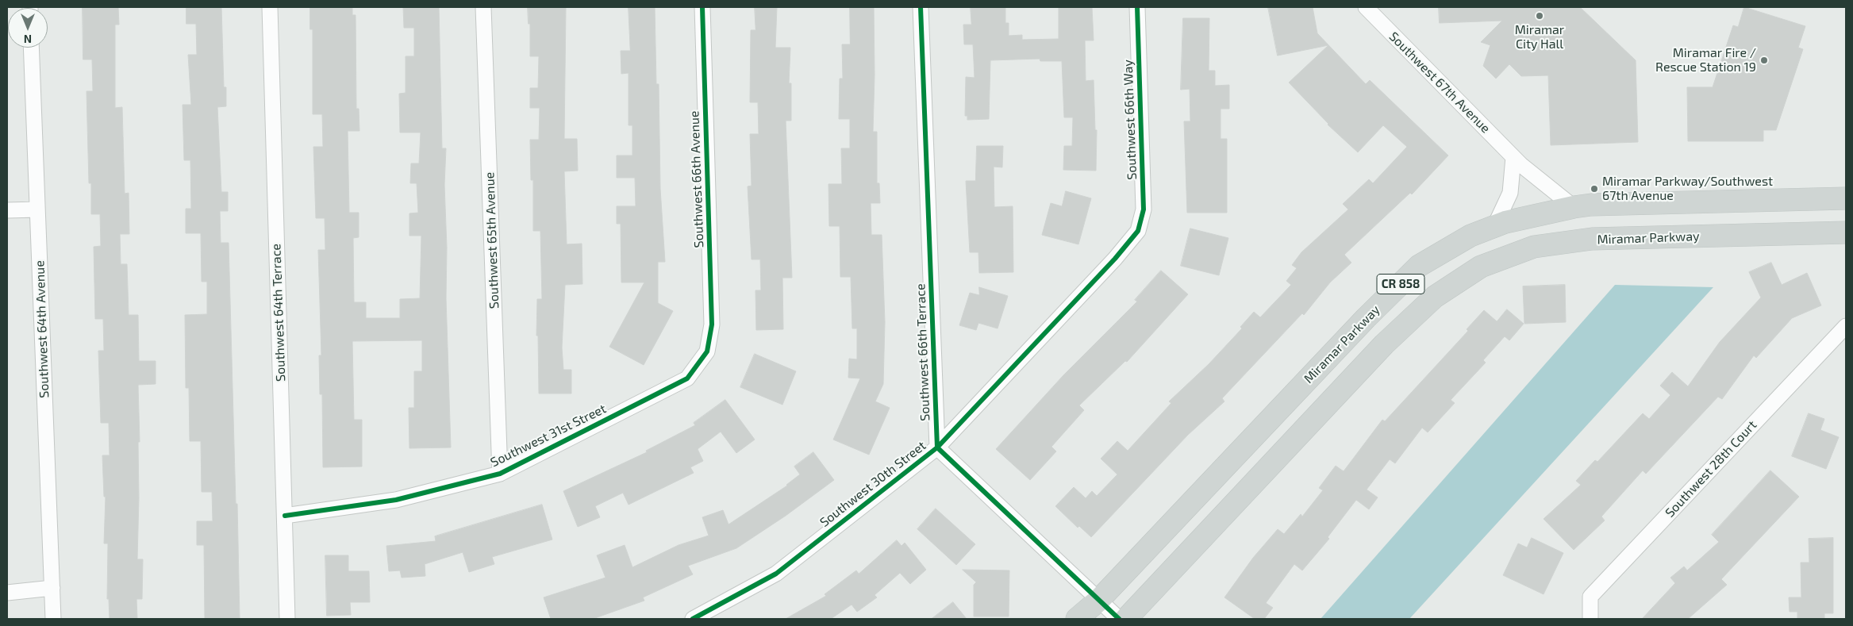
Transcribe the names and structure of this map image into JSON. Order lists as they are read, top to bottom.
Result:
{
  "streets": {
    "main road": ["Miramar Parkway", "CR 858"],
    "street": [
      "Southwest 67th Avenue",
      "Southwest 66th Way",
      "Southwest 66th Avenue",
      "Southwest 65th Avenue",
      "Southwest 64th Terrace",
      "Southwest 64th Avenue",
      "Southwest 66th Terrace",
      "Southwest 31st Street",
      "Southwest 28th Court",
      "Southwest 30th Street"
    ]
  },
  "crossings": [
    ["Southwest 67th Avenue", "Miramar Parkway"],
    ["Southwest 66th Way", "Southwest 30th Street"],
    ["Southwest 66th Avenue", "Southwest 31st Street"],
    ["Southwest 65th Avenue", "Southwest 31st Street"],
    ["Southwest 64th Terrace", "Southwest 31st Street"],
    ["Southwest 66th Terrace", "Southwest 30th Street"]
  ],
  "places": ["Miramar City Hall", "Miramar Fire / Rescue Station 19", "Miramar Parkway/Southwest 67th Avenue"],
  "north": "bottom"
}
